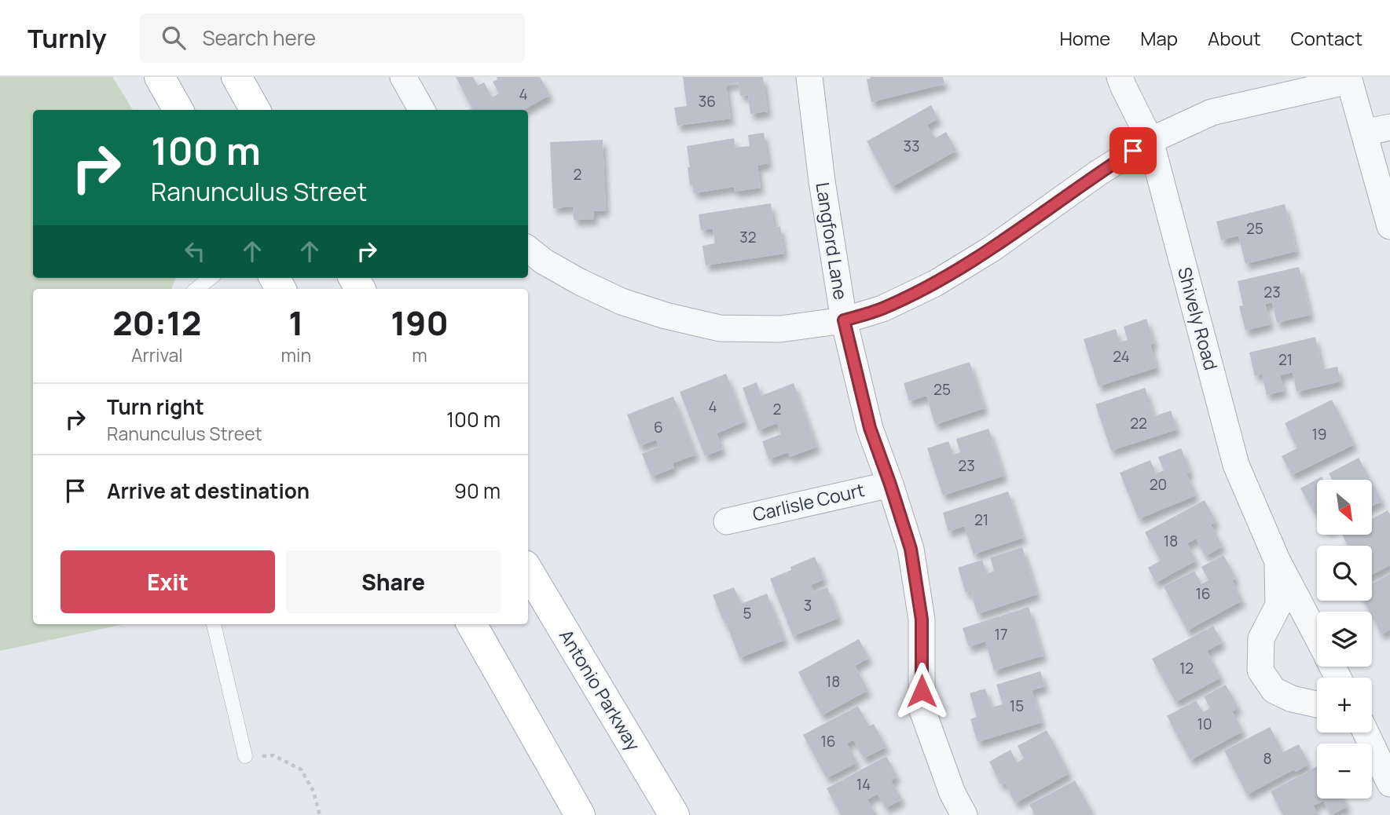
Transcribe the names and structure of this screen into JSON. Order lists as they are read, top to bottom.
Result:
{
  "streets": {
    "main road": ["Antonio Parkway"],
    "street": ["Langford Lane", "Shively Road", "Carlisle Court"]
  },
  "crossings": [
    ["Langford Lane", "Carlisle Court"]
  ],
  "house_numbers": [
    "4",
    "36",
    "33",
    "2",
    "25",
    "32",
    "23",
    "24",
    "21",
    "25",
    "4",
    "2",
    "22",
    "6",
    "19",
    "23",
    "20",
    "21",
    "18",
    "16",
    "3",
    "5",
    "17",
    "12",
    "18",
    "15",
    "10",
    "16",
    "8",
    "14"
  ],
  "north": "bottom right",
  "page": {
    "header": "Turnly",
    "search": "Search here",
    "nav": [
      "Home",
      "Map",
      "About",
      "Contact"
    ],
    "turn": ["100 m", "Ranunculus Street"],
    "eta": [
      "20:12",
      "Arrival",
      "1",
      "min",
      "190",
      "m"
    ],
    "list": [
      {
        "name": "Turn right",
        "note": "Ranunculus Street",
        "value": "100 m"
      },
      {
        "name": "Arrive at destination",
        "value": "90 m"
      }
    ],
    "map_buttons": ["+", "−"],
    "buttons": ["Exit", "Share"]
  }
}
